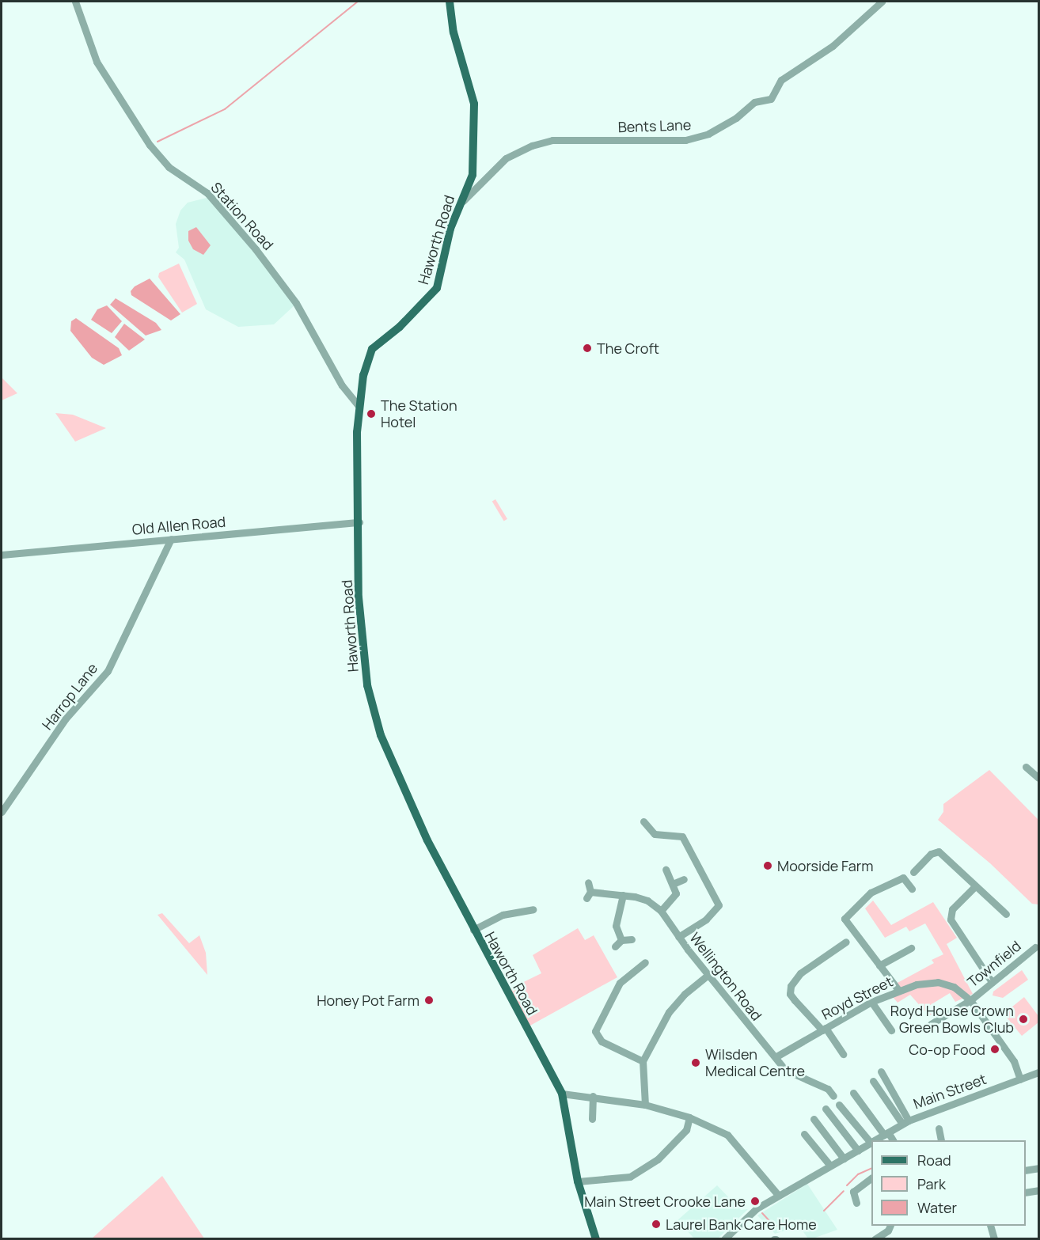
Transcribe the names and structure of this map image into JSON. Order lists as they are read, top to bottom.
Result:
{
  "streets": {
    "main road": ["Haworth Road"],
    "street": [
      "Bents Lane",
      "Station Road",
      "Old Allen Road",
      "Harrop Lane",
      "Townfield",
      "Wellington Road",
      "Royd Street",
      "Main Street"
    ]
  },
  "crossings": [
    ["Bents Lane", "Haworth Road"],
    ["Station Road", "Haworth Road"],
    ["Haworth Road", "Old Allen Road"],
    ["Old Allen Road", "Harrop Lane"],
    ["Townfield", "Royd Street"],
    ["Wellington Road", "Royd Street"],
    ["Royd Street", "Main Street"]
  ],
  "places": [
    "The Croft",
    "The Station Hotel",
    "Moorside Farm",
    "Honey Pot Farm",
    "Royd House Crown Green Bowls Club",
    "Co-op Food",
    "Wilsden Medical Centre",
    "Main Street Crooke Lane",
    "Laurel Bank Care Home"
  ],
  "legend": ["Road", "Park", "Water"]
}
